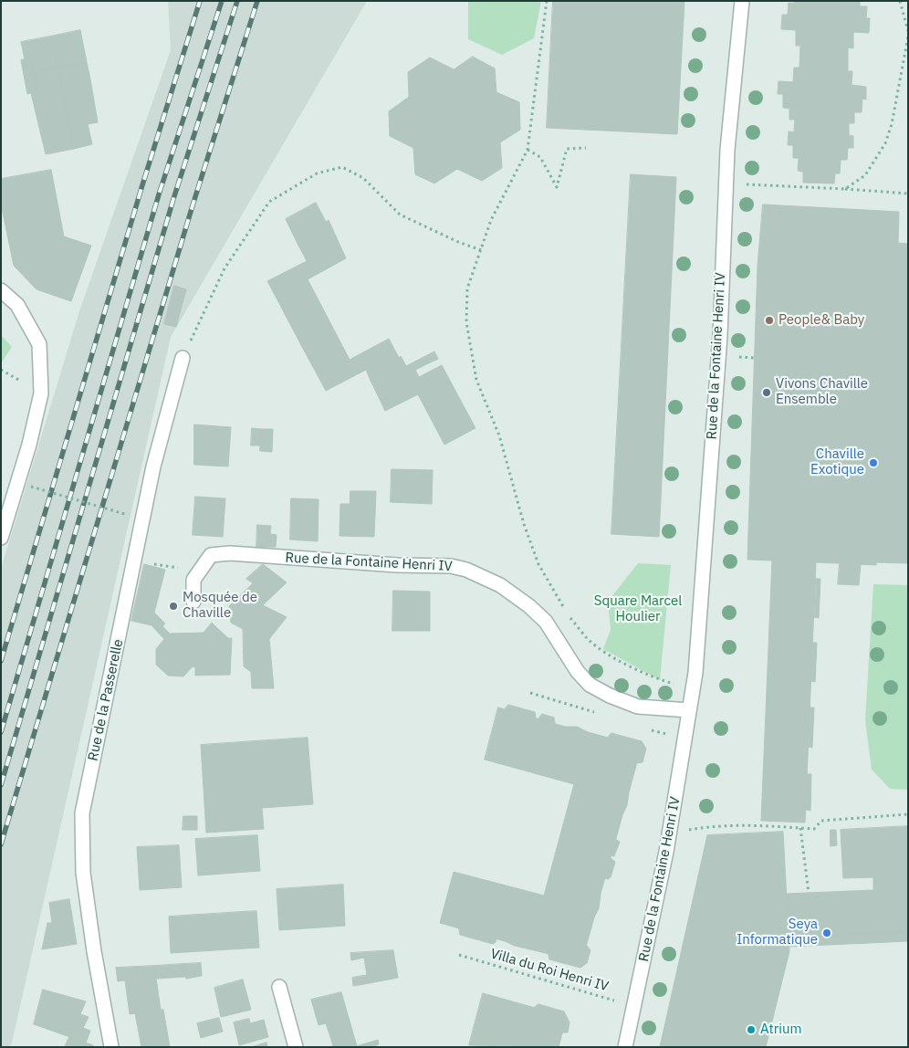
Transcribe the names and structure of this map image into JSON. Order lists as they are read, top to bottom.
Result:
{
  "streets": {
    "street": ["Rue de la Fontaine Henri IV", "Rue de la Passerelle"],
    "path": ["Villa du Roi Henri IV"]
  },
  "crossings": [
    ["Rue de la Fontaine Henri IV", "Villa du Roi Henri IV"]
  ],
  "parks": ["Square Marcel Houlier"],
  "places": [
    "People& Baby",
    "Vivons Chaville Ensemble",
    "Chaville Exotique",
    "Mosquée de Chaville",
    "Seya Informatique",
    "Atrium"
  ]
}
